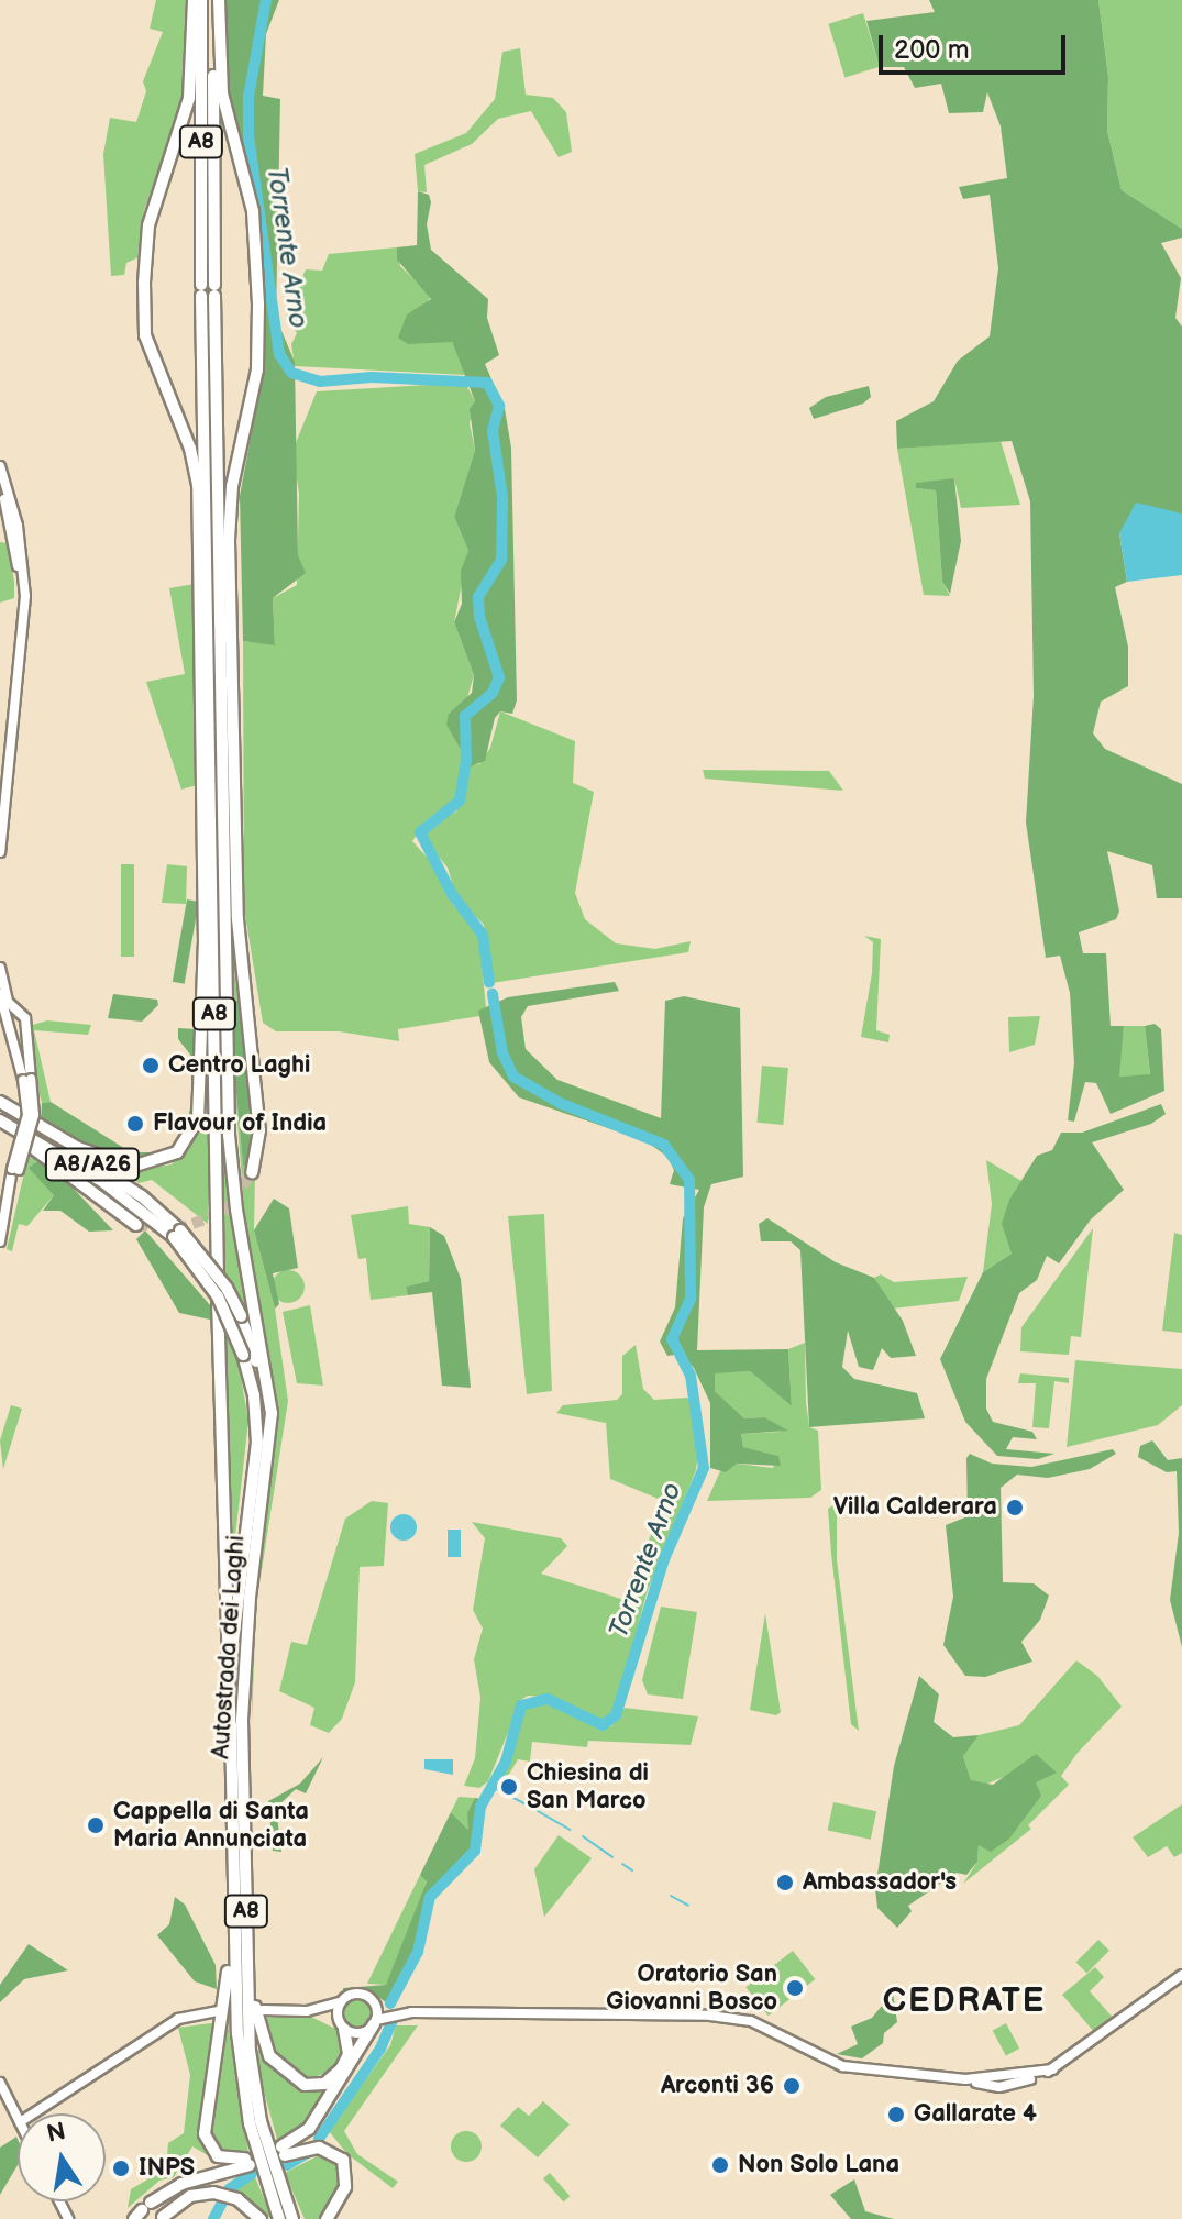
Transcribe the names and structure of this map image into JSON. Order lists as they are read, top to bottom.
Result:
{
  "streets": {
    "highway": ["A8", "A8/A26", "Autostrada dei Laghi"]
  },
  "crossings": [
    ["A8", "Autostrada dei Laghi"]
  ],
  "districts": ["CEDRATE"],
  "water": ["Torrente Arno"],
  "places": [
    "Centro Laghi",
    "Flavour of India",
    "Villa Calderara",
    "Chiesina di San Marco",
    "Cappella di Santa Maria Annunciata",
    "Ambassador's",
    "Oratorio San Giovanni Bosco",
    "Arconti 36",
    "Gallarate 4",
    "Non Solo Lana",
    "INPS"
  ],
  "scale_bar": "200 m",
  "north": "top"
}
